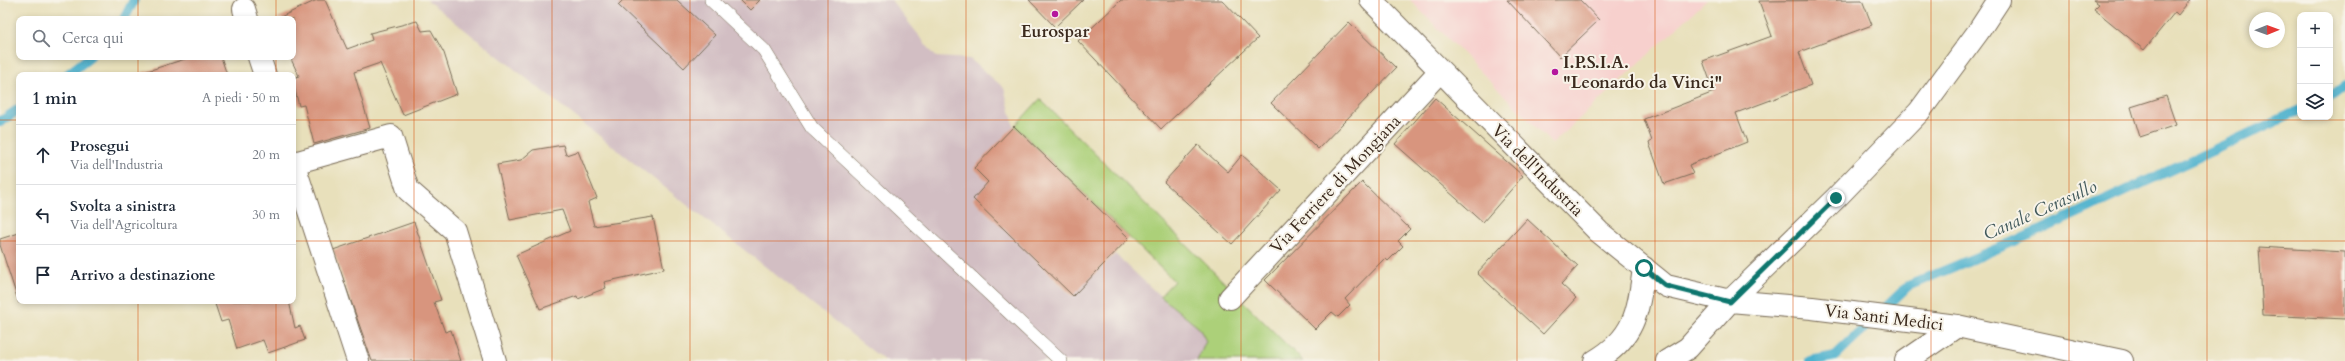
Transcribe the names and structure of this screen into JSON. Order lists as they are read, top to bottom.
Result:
{
  "streets": {
    "street": ["Via dell'Industria", "Via Ferriere di Mongiana", "Via Santi Medici"]
  },
  "crossings": [
    ["Via dell'Industria", "Via Ferriere di Mongiana"],
    ["Via dell'Industria", "Via Santi Medici"]
  ],
  "water": ["Canale Cerasullo"],
  "places": ["Eurospar", "I.P.S.I.A. \"Leonardo da Vinci\""],
  "north": "right",
  "page": {
    "map_buttons": ["+", "−"],
    "search": "Cerca qui",
    "heading": ["1 min", "A piedi · 50 m"],
    "list": [
      ["Prosegui", "Via dell'Industria", "20 m"],
      ["Svolta a sinistra", "Via dell'Agricoltura", "30 m"],
      "Arrivo a destinazione"
    ]
  }
}
